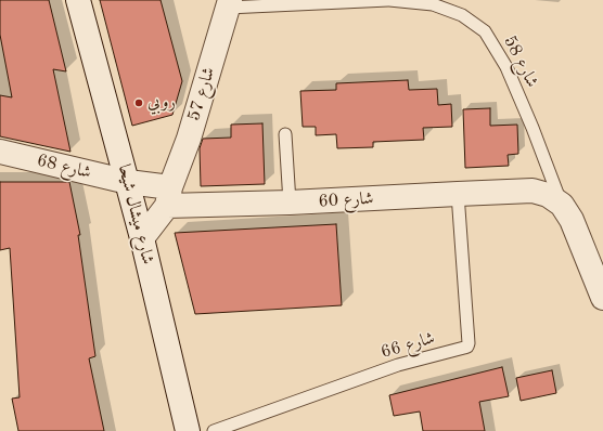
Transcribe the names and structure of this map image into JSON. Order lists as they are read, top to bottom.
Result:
{
  "streets": {
    "street": [
      "شارع 57",
      "شارع 68",
      "شارع 60",
      "شارع ميشال شيحا"
    ],
    "lane": ["شارع 58", "شارع 66"]
  },
  "crossings": [
    ["شارع 58", "شارع 57"],
    ["شارع 58", "شارع 60"],
    ["شارع 57", "شارع 60"],
    ["شارع 68", "شارع ميشال شيحا"],
    ["شارع 60", "شارع 66"]
  ],
  "places": ["روبي"]
}
